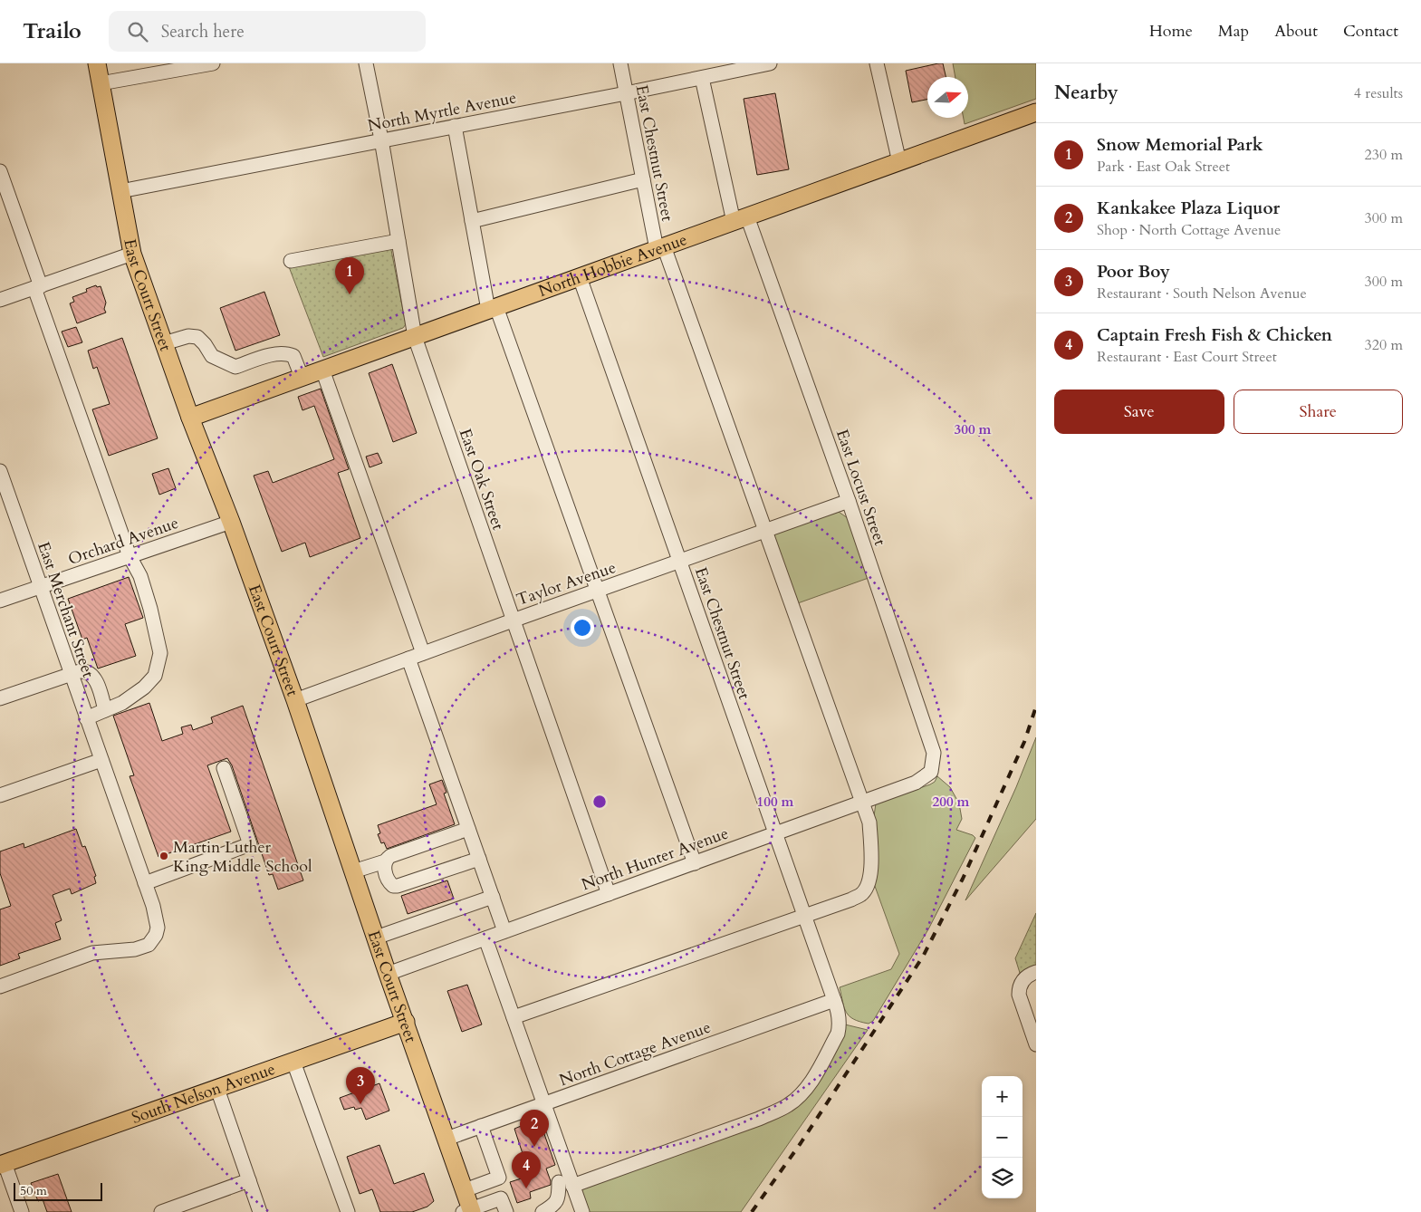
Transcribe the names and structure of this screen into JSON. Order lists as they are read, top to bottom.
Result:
{
  "streets": {
    "main road": ["North Hobbie Avenue", "East Court Street", "South Nelson Avenue"],
    "street": [
      "North Myrtle Avenue",
      "East Chestnut Street",
      "East Oak Street",
      "East Locust Street",
      "Orchard Avenue",
      "Taylor Avenue",
      "East Merchant Street",
      "North Hunter Avenue",
      "North Cottage Avenue"
    ]
  },
  "crossings": [
    ["North Myrtle Avenue", "East Chestnut Street"],
    ["North Myrtle Avenue", "East Court Street"],
    ["North Myrtle Avenue", "East Oak Street"],
    ["North Myrtle Avenue", "East Locust Street"],
    ["East Chestnut Street", "North Hobbie Avenue"],
    ["East Chestnut Street", "Taylor Avenue"],
    ["East Chestnut Street", "North Hunter Avenue"],
    ["East Chestnut Street", "North Cottage Avenue"],
    ["North Hobbie Avenue", "East Court Street"],
    ["North Hobbie Avenue", "East Oak Street"],
    ["North Hobbie Avenue", "East Locust Street"],
    ["East Court Street", "Orchard Avenue"],
    ["East Court Street", "Taylor Avenue"],
    ["East Court Street", "North Hunter Avenue"],
    ["East Court Street", "North Cottage Avenue"],
    ["East Court Street", "South Nelson Avenue"],
    ["East Oak Street", "Taylor Avenue"],
    ["East Oak Street", "North Hunter Avenue"],
    ["East Locust Street", "Taylor Avenue"],
    ["East Locust Street", "North Hunter Avenue"],
    ["Orchard Avenue", "East Merchant Street"]
  ],
  "places": ["Martin Luther King Middle School"],
  "scale_bar": "50 m",
  "north": "right",
  "page": {
    "header": "Trailo",
    "search": "Search here",
    "nav": [
      "Home",
      "Map",
      "About",
      "Contact"
    ],
    "heading": ["Nearby", "4 results"],
    "list": [
      {
        "mark": "1",
        "name": "Snow Memorial Park",
        "note": "Park · East Oak Street",
        "value": "230 m"
      },
      {
        "mark": "2",
        "name": "Kankakee Plaza Liquor",
        "note": "Shop · North Cottage Avenue",
        "value": "300 m"
      },
      {
        "mark": "3",
        "name": "Poor Boy",
        "note": "Restaurant · South Nelson Avenue",
        "value": "300 m"
      },
      {
        "mark": "4",
        "name": "Captain Fresh Fish & Chicken",
        "note": "Restaurant · East Court Street",
        "value": "320 m"
      }
    ],
    "pins": [
      "1",
      "3",
      "2",
      "4"
    ],
    "buttons": ["Save", "Share"],
    "map_buttons": ["+", "−"],
    "scale": "50 m"
  },
  "rings": ["300 m", "100 m", "200 m"]
}
